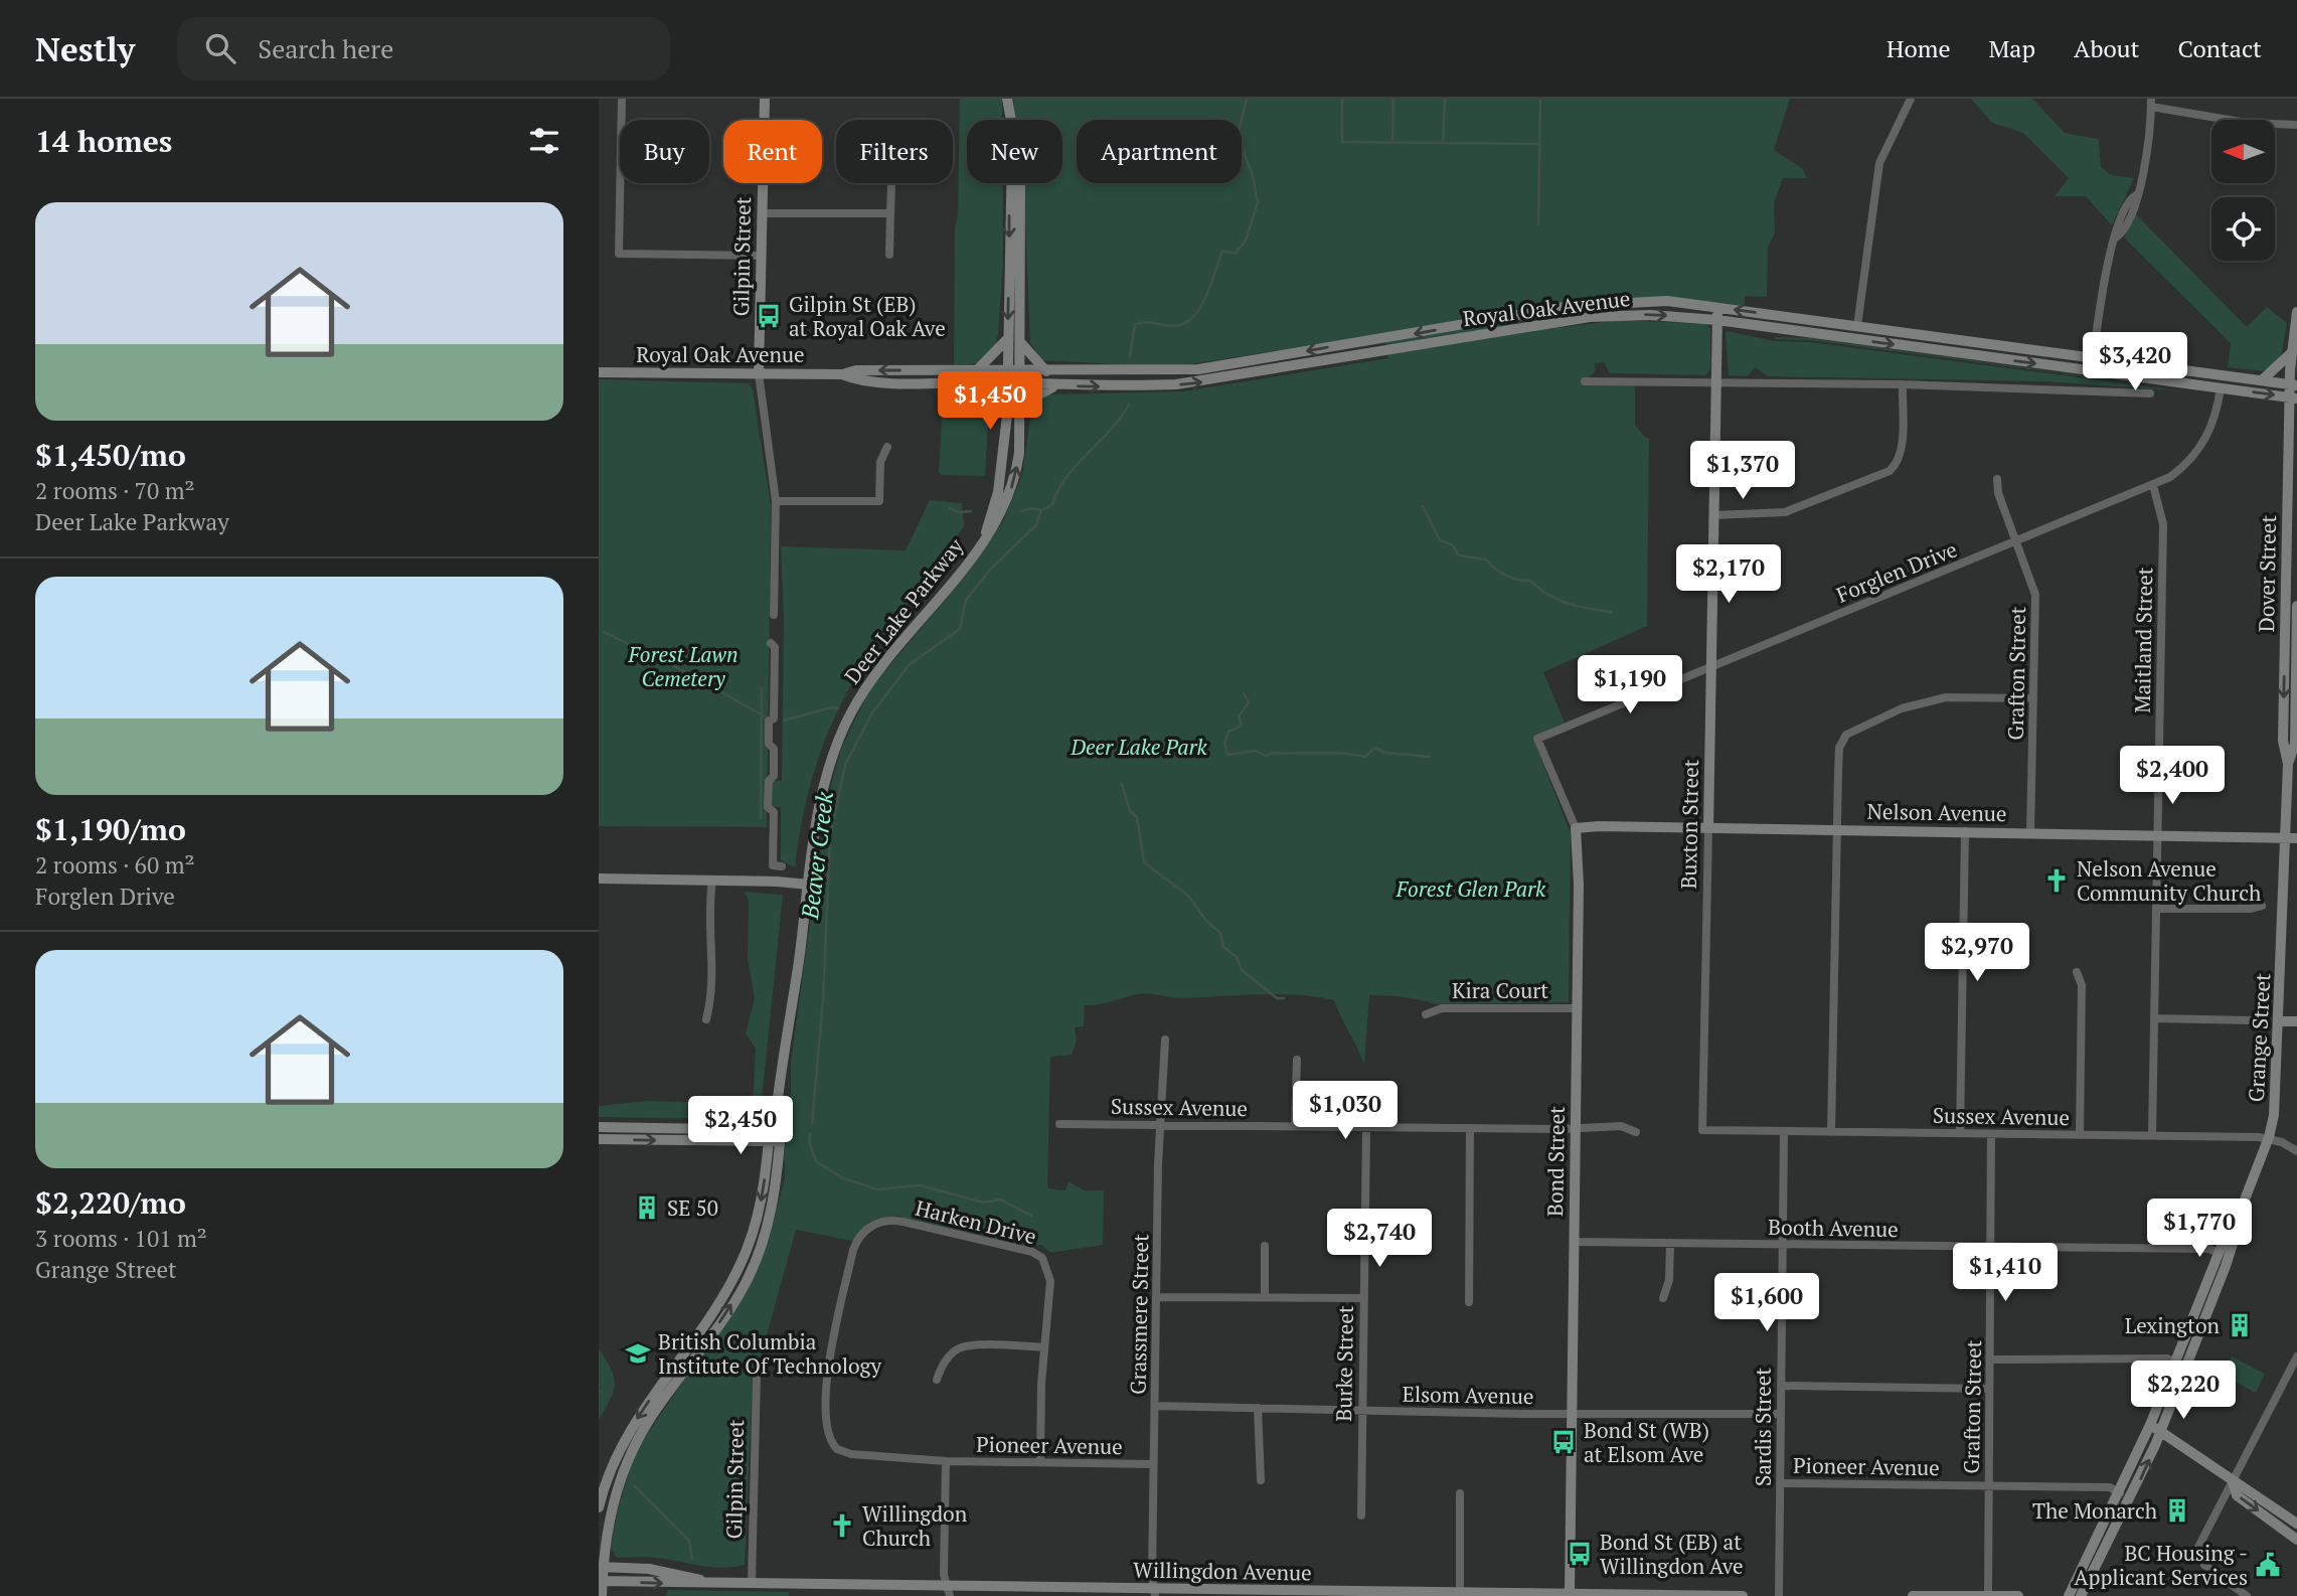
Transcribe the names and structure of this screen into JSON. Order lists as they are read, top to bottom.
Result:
{
  "streets": {
    "main road": [
      "Gilpin Street",
      "Royal Oak Avenue",
      "Dover Street",
      "Deer Lake Parkway",
      "Nelson Avenue",
      "Buxton Street",
      "Grange Street",
      "Bond Street",
      "Willingdon Avenue"
    ],
    "street": [
      "Forglen Drive",
      "Maitland Street",
      "Grafton Street",
      "Kira Court",
      "Sussex Avenue",
      "Harken Drive",
      "Booth Avenue",
      "Grassmere Street",
      "Burke Street",
      "Elsom Avenue",
      "Sardis Street",
      "Pioneer Avenue"
    ]
  },
  "crossings": [
    ["Gilpin Street", "Royal Oak Avenue"],
    ["Gilpin Street", "Willingdon Avenue"],
    ["Royal Oak Avenue", "Forglen Drive"],
    ["Royal Oak Avenue", "Dover Street"],
    ["Royal Oak Avenue", "Deer Lake Parkway"],
    ["Royal Oak Avenue", "Buxton Street"],
    ["Forglen Drive", "Maitland Street"],
    ["Forglen Drive", "Grafton Street"],
    ["Forglen Drive", "Buxton Street"],
    ["Forglen Drive", "Bond Street"],
    ["Dover Street", "Nelson Avenue"],
    ["Dover Street", "Grange Street"],
    ["Deer Lake Parkway", "Willingdon Avenue"],
    ["Maitland Street", "Nelson Avenue"],
    ["Maitland Street", "Sussex Avenue"],
    ["Grafton Street", "Nelson Avenue"],
    ["Grafton Street", "Sussex Avenue"],
    ["Grafton Street", "Booth Avenue"],
    ["Grafton Street", "Pioneer Avenue"],
    ["Nelson Avenue", "Buxton Street"],
    ["Nelson Avenue", "Grange Street"],
    ["Nelson Avenue", "Bond Street"],
    ["Buxton Street", "Sussex Avenue"],
    ["Kira Court", "Bond Street"],
    ["Grange Street", "Sussex Avenue"],
    ["Grange Street", "Booth Avenue"],
    ["Grange Street", "Pioneer Avenue"],
    ["Sussex Avenue", "Bond Street"],
    ["Sussex Avenue", "Grassmere Street"],
    ["Sussex Avenue", "Burke Street"],
    ["Sussex Avenue", "Sardis Street"],
    ["Bond Street", "Booth Avenue"],
    ["Bond Street", "Elsom Avenue"],
    ["Bond Street", "Willingdon Avenue"],
    ["Harken Drive", "Pioneer Avenue"],
    ["Booth Avenue", "Sardis Street"],
    ["Grassmere Street", "Elsom Avenue"],
    ["Grassmere Street", "Pioneer Avenue"],
    ["Grassmere Street", "Willingdon Avenue"],
    ["Burke Street", "Elsom Avenue"],
    ["Elsom Avenue", "Sardis Street"],
    ["Sardis Street", "Pioneer Avenue"]
  ],
  "water": ["Beaver Creek"],
  "parks": ["Forest Lawn Cemetery", "Deer Lake Park", "Forest Glen Park"],
  "places": {
    "bus stop": ["Gilpin St (EB) at Royal Oak Ave", "Bond St (WB) at Elsom Ave", "Bond St (EB) at Willingdon Ave"],
    "church": ["Nelson Avenue Community Church", "Willingdon Church"],
    "building": ["SE 50", "Lexington", "The Monarch"],
    "school or university": ["British Columbia Institute Of Technology"],
    "public building": ["BC Housing - Applicant Services"]
  },
  "north": "left",
  "page": {
    "header": "Nestly",
    "search": "Search here",
    "nav": [
      "Home",
      "Map",
      "About",
      "Contact"
    ],
    "heading": "14 homes",
    "chip": [
      "Buy",
      "Rent",
      "Filters",
      "New",
      "Apartment"
    ],
    "list": [
      {
        "name": "$1,450/mo",
        "note": "2 rooms · 70 m² · Deer Lake Parkway"
      },
      {
        "name": "$1,190/mo",
        "note": "2 rooms · 60 m² · Forglen Drive"
      },
      {
        "name": "$2,220/mo",
        "note": "3 rooms · 101 m² · Grange Street"
      }
    ],
    "price": [
      "$3,420",
      "$1,450",
      "$1,370",
      "$2,170",
      "$1,190",
      "$2,400",
      "$2,970",
      "$1,030",
      "$2,450",
      "$1,770",
      "$2,740",
      "$1,410",
      "$1,600",
      "$2,220"
    ]
  }
}
